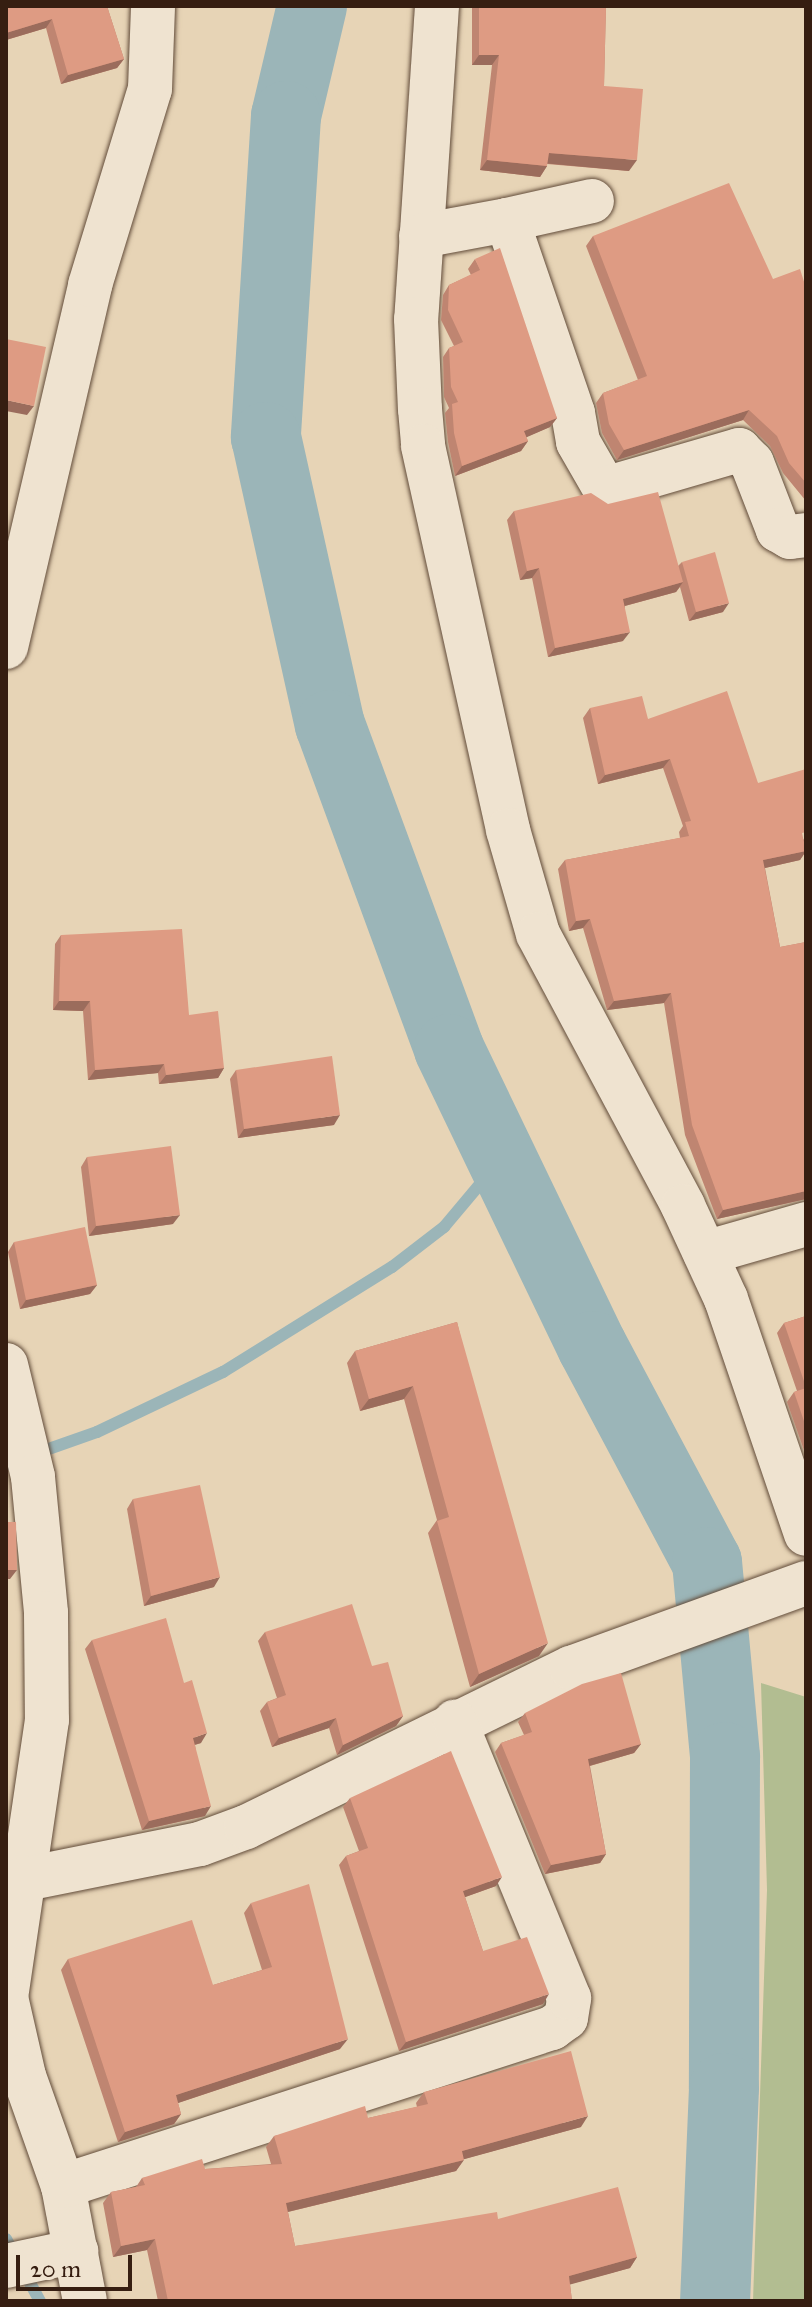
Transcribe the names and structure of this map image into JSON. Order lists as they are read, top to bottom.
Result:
{
  "scale_bar": "20 m"
}
